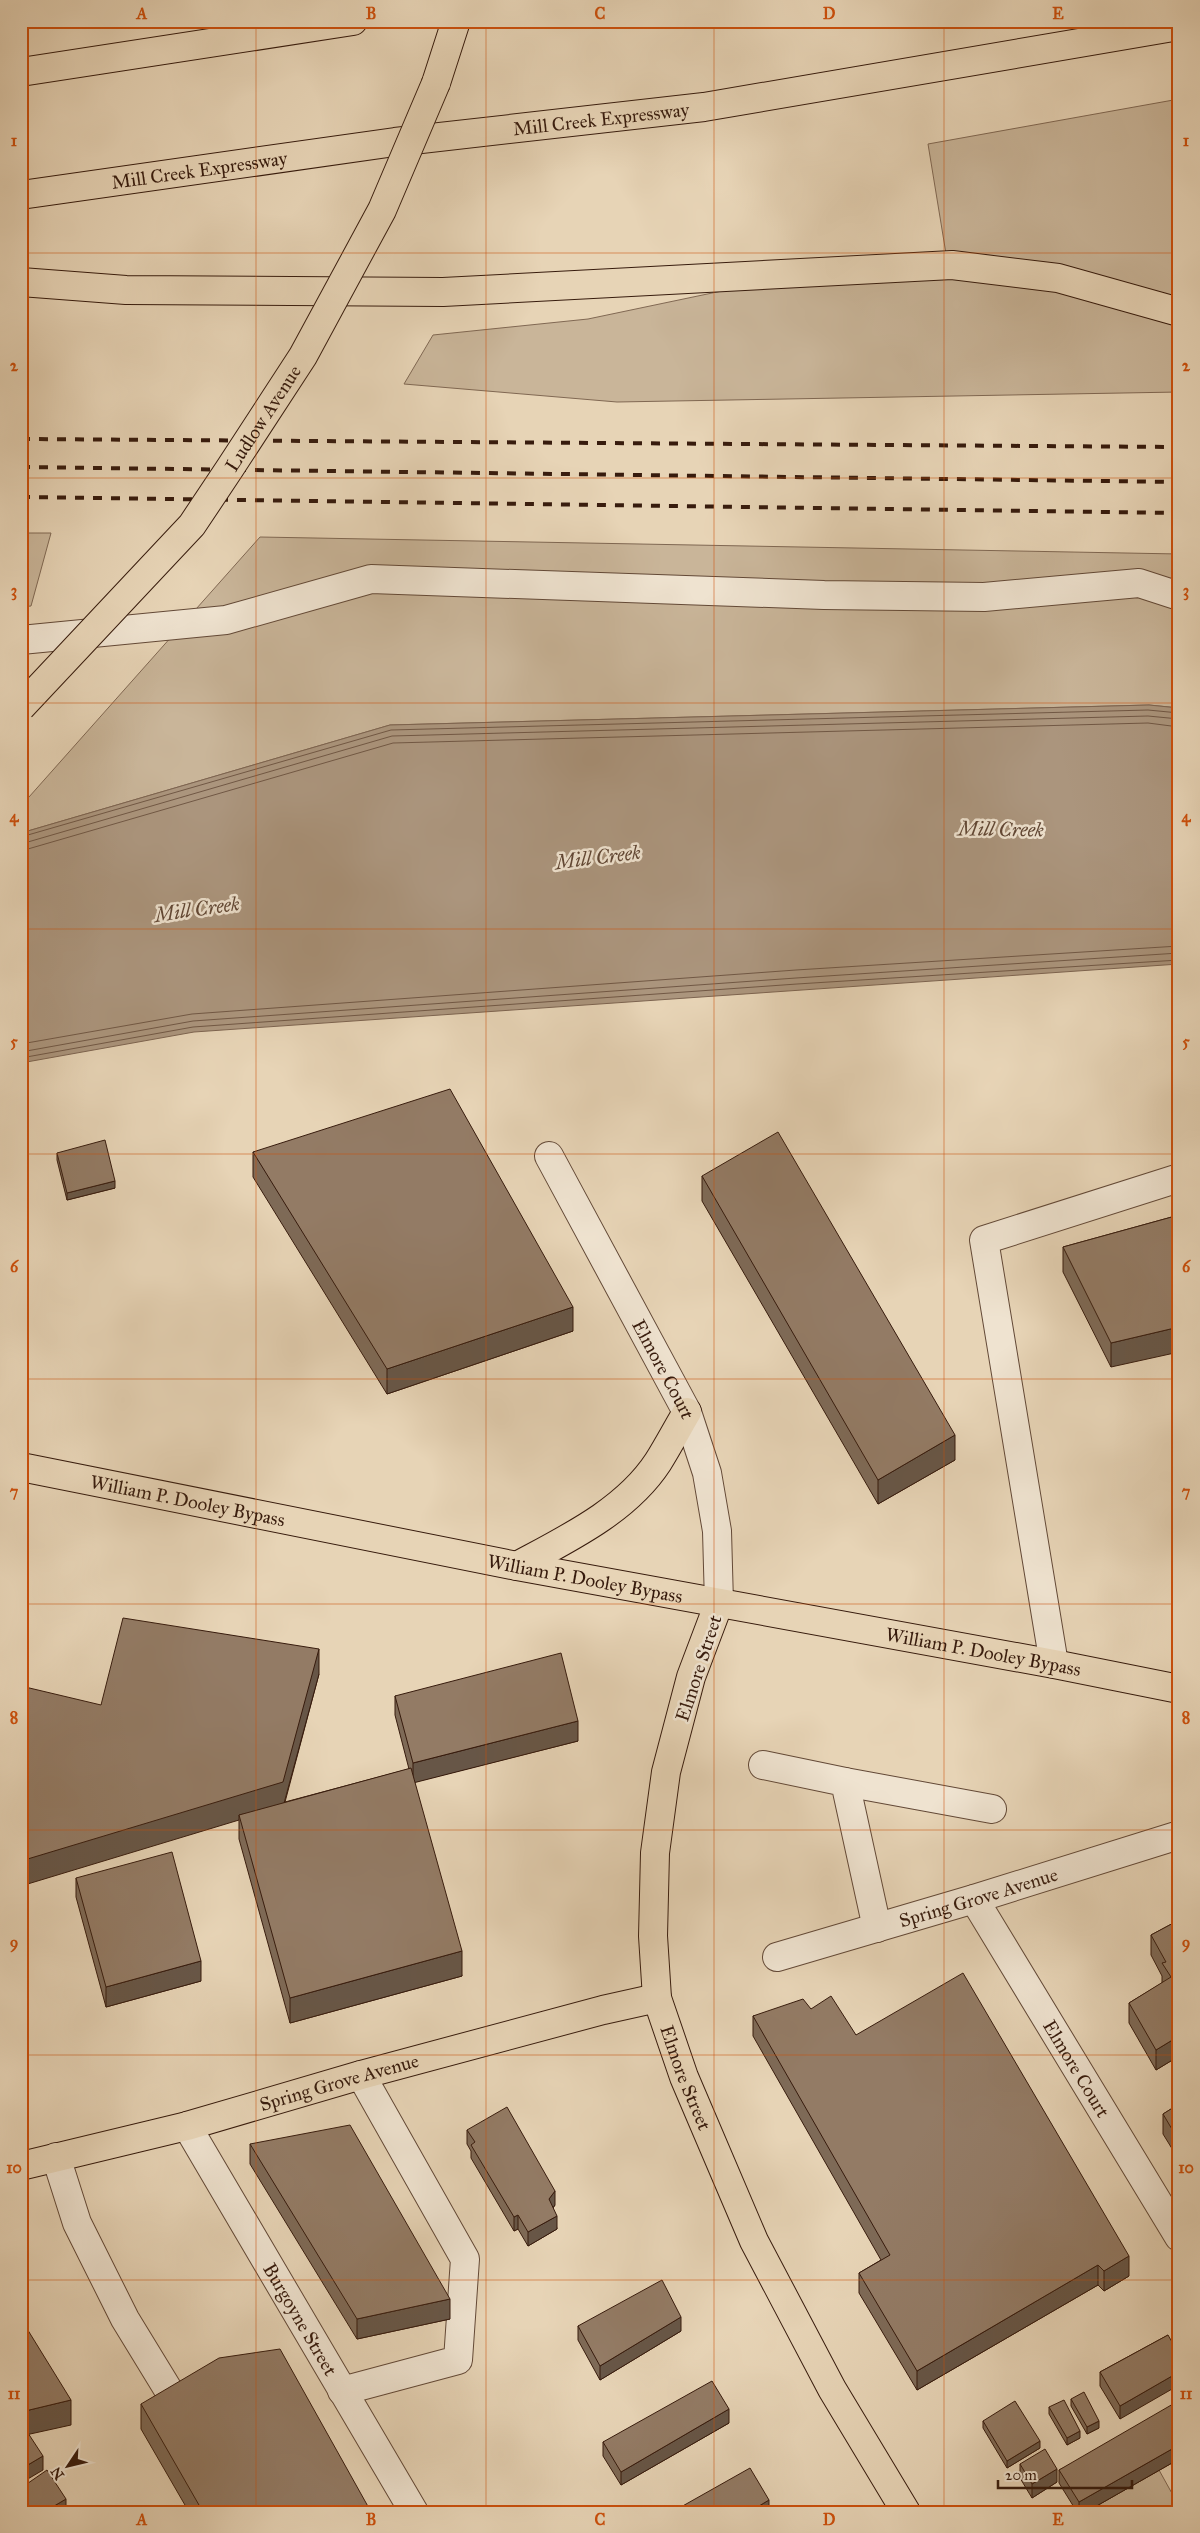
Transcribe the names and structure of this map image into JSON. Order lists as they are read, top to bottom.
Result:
{
  "streets": {
    "main road": [
      "Mill Creek Expressway",
      "Ludlow Avenue",
      "William P. Dooley Bypass",
      "Elmore Street",
      "Spring Grove Avenue"
    ],
    "street": ["Elmore Court", "Burgoyne Street"]
  },
  "crossings": [
    ["Elmore Court", "William P. Dooley Bypass"],
    ["Elmore Court", "Elmore Street"],
    ["Elmore Court", "Spring Grove Avenue"],
    ["William P. Dooley Bypass", "Elmore Street"],
    ["Elmore Street", "Spring Grove Avenue"],
    ["Spring Grove Avenue", "Burgoyne Street"]
  ],
  "water": ["Mill Creek"],
  "scale_bar": "20 m",
  "north": "bottom left",
  "grid": {
    "columns": [
      "A",
      "B",
      "C",
      "D",
      "E"
    ],
    "rows": [
      "1",
      "2",
      "3",
      "4",
      "5",
      "6",
      "7",
      "8",
      "9",
      "10",
      "11"
    ]
  }
}
